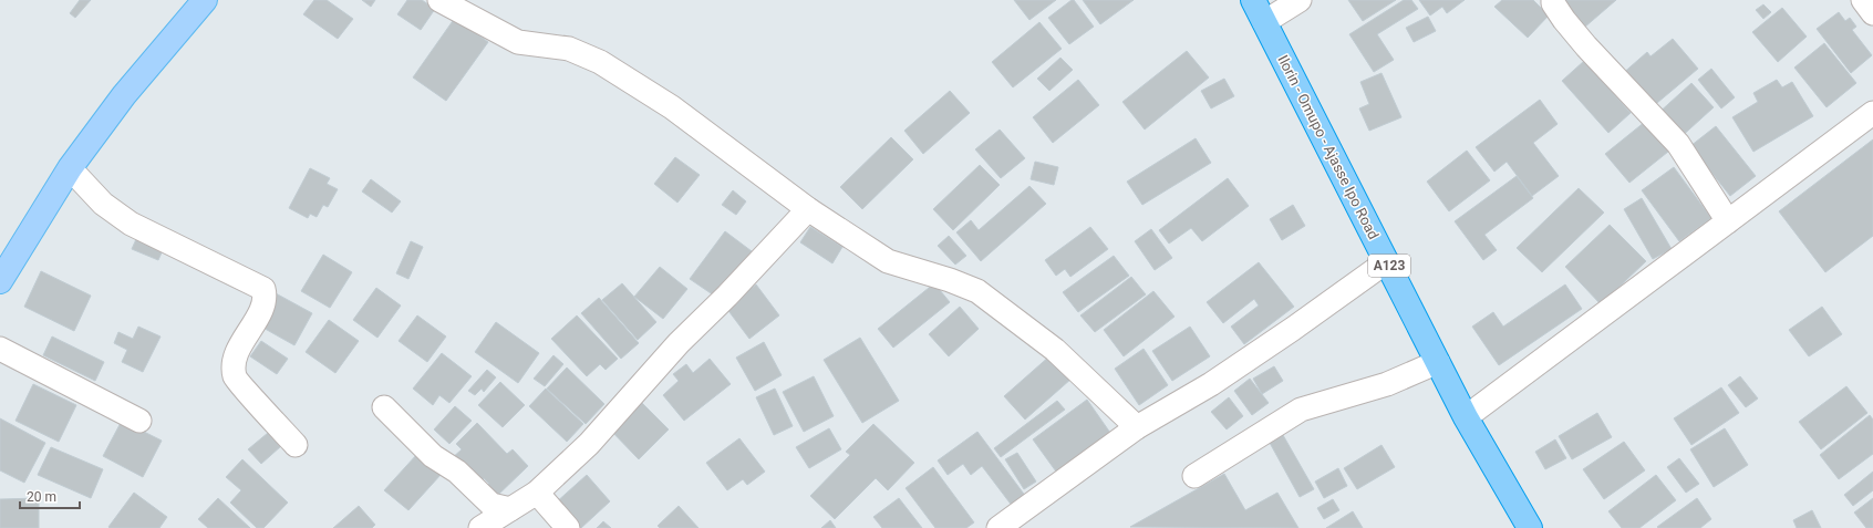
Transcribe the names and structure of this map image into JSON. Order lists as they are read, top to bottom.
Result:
{
  "streets": {
    "highway": ["Ilorin - Omupo - Ajasse Ipo Road", "A123"]
  },
  "scale_bar": "20 m"
}
